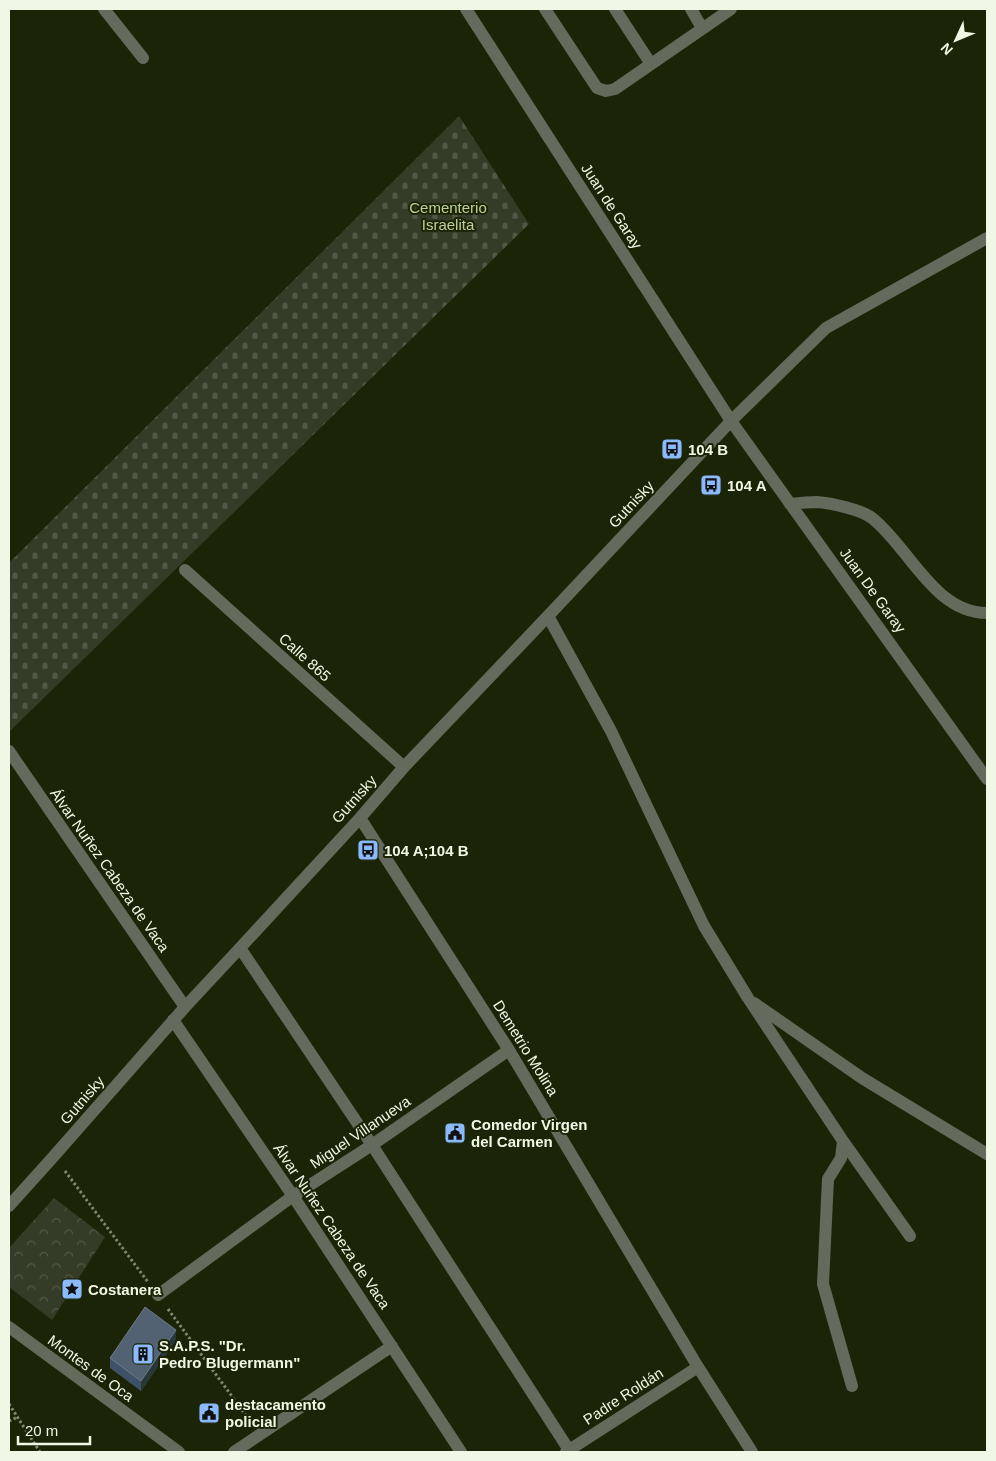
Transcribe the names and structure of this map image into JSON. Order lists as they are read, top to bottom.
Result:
{
  "streets": {
    "street": [
      "Juan de Garay",
      "Gutnisky",
      "Juan De Garay",
      "Calle 865",
      "Álvar Nuñez Cabeza de Vaca",
      "Demetrio Molina",
      "Miguel Villanueva",
      "Montes de Oca",
      "Padre Roldán"
    ]
  },
  "crossings": [
    ["Juan de Garay", "Gutnisky"],
    ["Juan de Garay", "Juan De Garay"],
    ["Gutnisky", "Juan De Garay"],
    ["Gutnisky", "Calle 865"],
    ["Gutnisky", "Álvar Nuñez Cabeza de Vaca"],
    ["Gutnisky", "Demetrio Molina"],
    ["Álvar Nuñez Cabeza de Vaca", "Miguel Villanueva"],
    ["Demetrio Molina", "Miguel Villanueva"],
    ["Demetrio Molina", "Padre Roldán"]
  ],
  "parks": ["Cementerio Israelita"],
  "places": {
    "bus stop": ["104 B", "104 A", "104 A;104 B"],
    "public building": ["Comedor Virgen del Carmen", "destacamento policial"],
    "place": ["Costanera"],
    "building": ["S.A.P.S. \"Dr. Pedro Blugermann\""]
  },
  "scale_bar": "20 m",
  "north": "bottom left"
}
